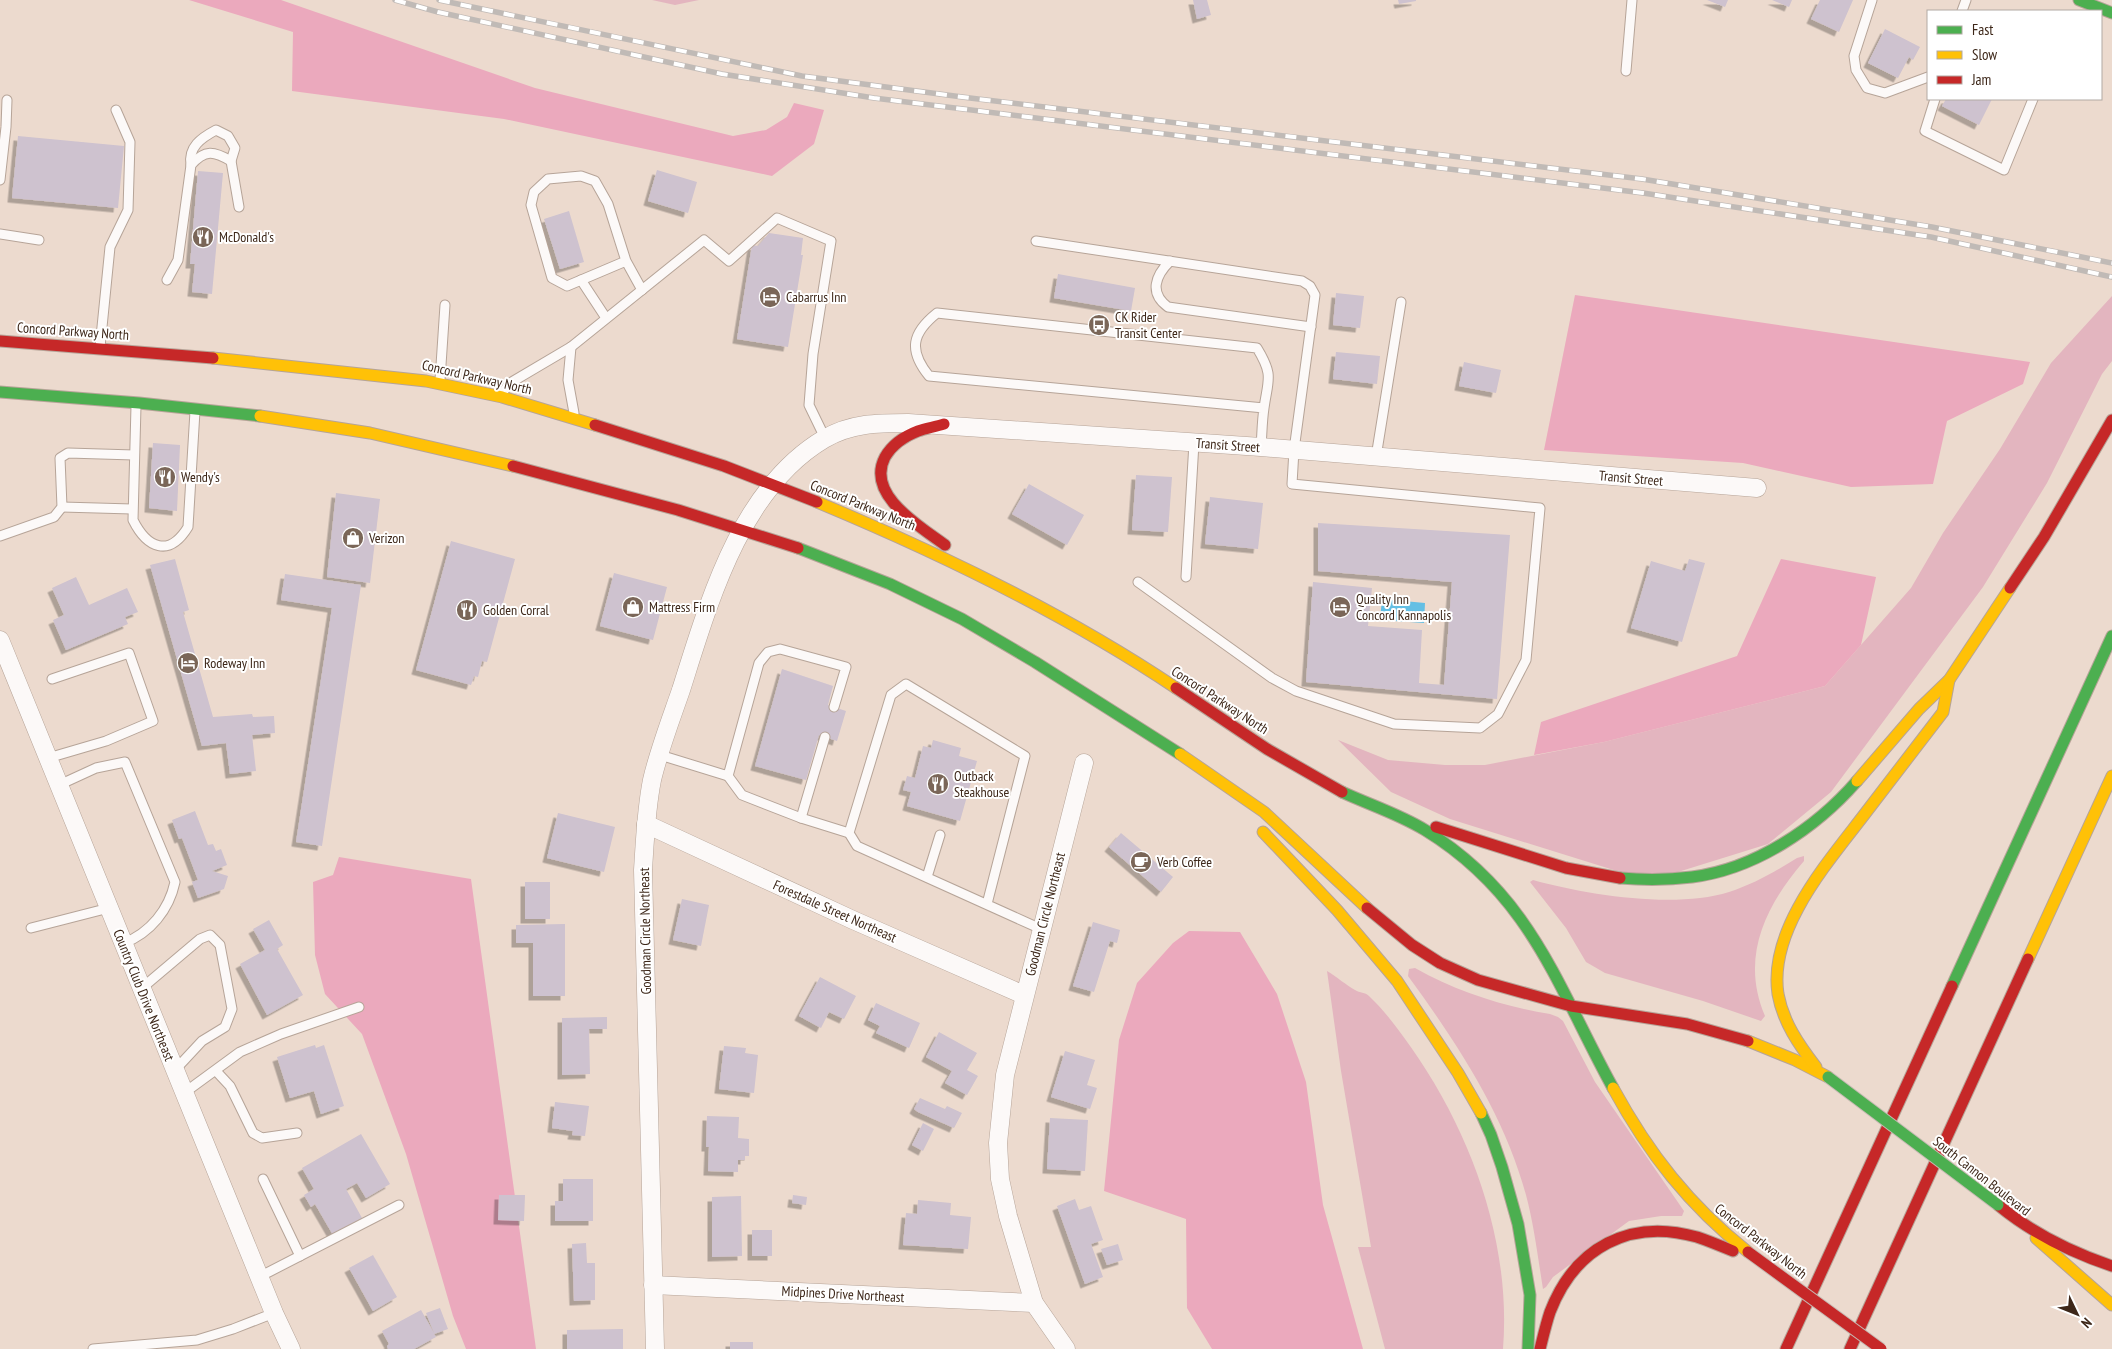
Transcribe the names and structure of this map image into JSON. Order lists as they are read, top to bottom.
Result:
{
  "streets": {
    "main road": ["Concord Parkway North", "South Cannon Boulevard"],
    "street": [
      "Transit Street",
      "Forestdale Street Northeast",
      "Goodman Circle Northeast",
      "Country Club Drive Northeast",
      "Midpines Drive Northeast"
    ]
  },
  "crossings": [
    ["Concord Parkway North", "Transit Street"],
    ["Transit Street", "Goodman Circle Northeast"],
    ["Forestdale Street Northeast", "Goodman Circle Northeast"],
    ["Goodman Circle Northeast", "Midpines Drive Northeast"]
  ],
  "places": {
    "restaurant": [
      "McDonald's",
      "Wendy's",
      "Golden Corral",
      "Outback Steakhouse"
    ],
    "hotel": ["Cabarrus Inn", "Quality Inn Concord Kannapolis", "Rodeway Inn"],
    "bus stop": ["CK Rider Transit Center"],
    "shop": ["Verizon", "Mattress Firm"],
    "cafe": ["Verb Coffee"]
  },
  "legend": ["Fast", "Slow", "Jam"],
  "north": "bottom right"
}
